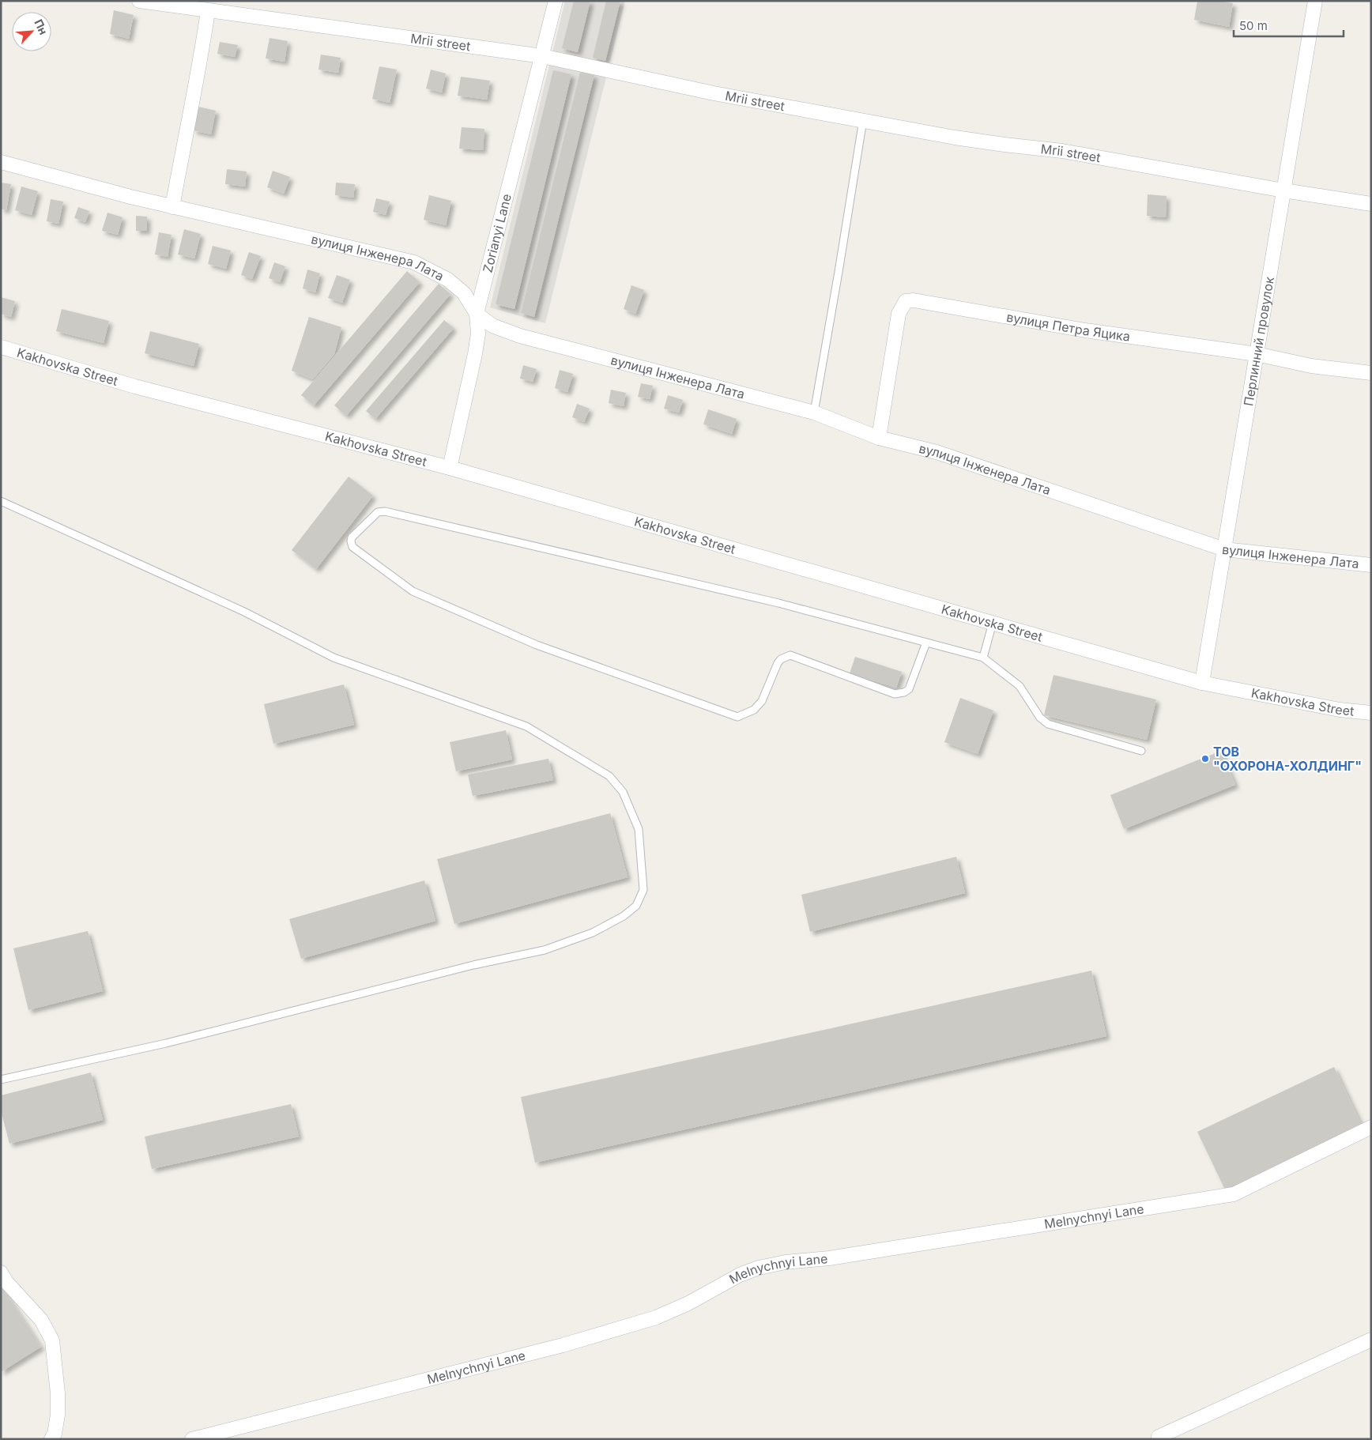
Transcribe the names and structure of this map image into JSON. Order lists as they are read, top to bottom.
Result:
{
  "streets": {
    "street": [
      "Mrii street",
      "Zorianyi Lane",
      "вулиця Інженера Лата",
      "вулиця Петра Яцика",
      "Перлинний провулок",
      "Kakhovska Street",
      "Melnychnyi Lane"
    ]
  },
  "crossings": [
    ["Mrii street", "Zorianyi Lane"],
    ["Mrii street", "Перлинний провулок"],
    ["Zorianyi Lane", "вулиця Інженера Лата"],
    ["Zorianyi Lane", "Kakhovska Street"],
    ["вулиця Інженера Лата", "вулиця Петра Яцика"],
    ["вулиця Інженера Лата", "Перлинний провулок"],
    ["вулиця Петра Яцика", "Перлинний провулок"],
    ["Перлинний провулок", "Kakhovska Street"]
  ],
  "places": ["ТОВ \"ОХОРОНА-ХОЛДИНГ\""],
  "scale_bar": "50 m",
  "north": "top right"
}
